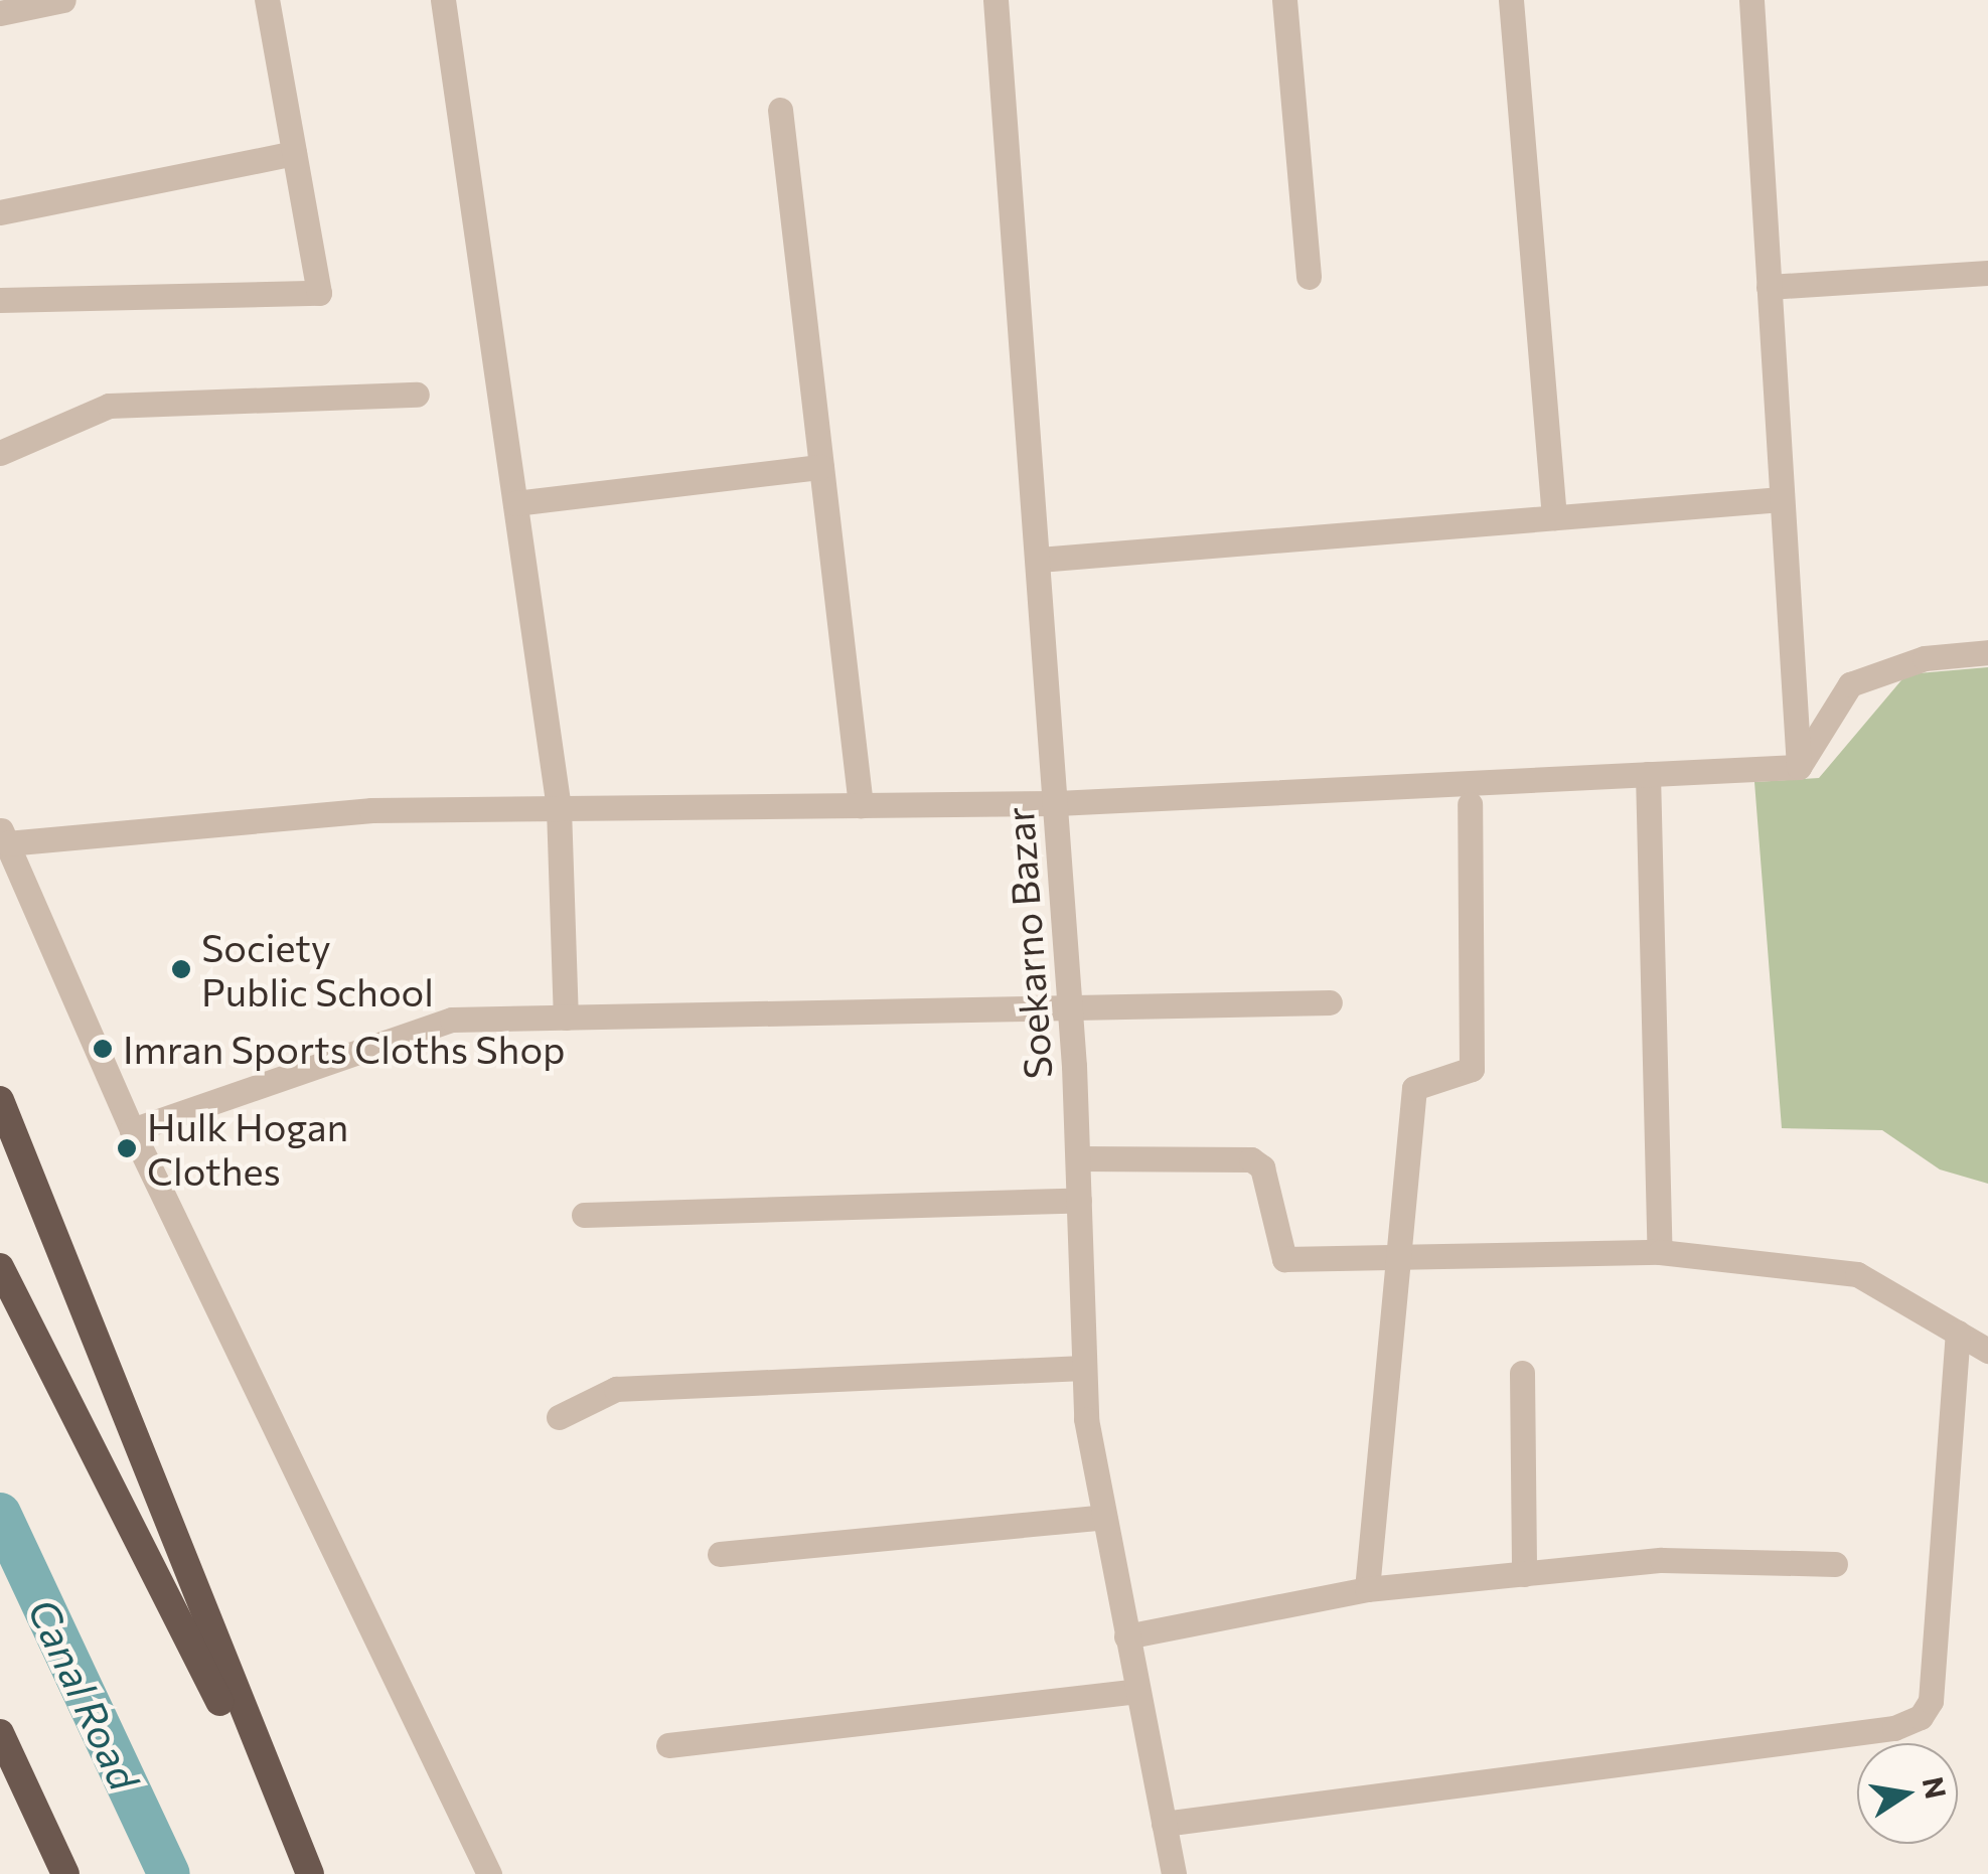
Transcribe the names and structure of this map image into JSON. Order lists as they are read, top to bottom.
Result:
{
  "streets": {
    "street": ["Soekarno Bazar"]
  },
  "water": ["Canal Road"],
  "places": ["Society Public School", "Imran Sports Cloths Shop", "Hulk Hogan Clothes"],
  "north": "right"
}
